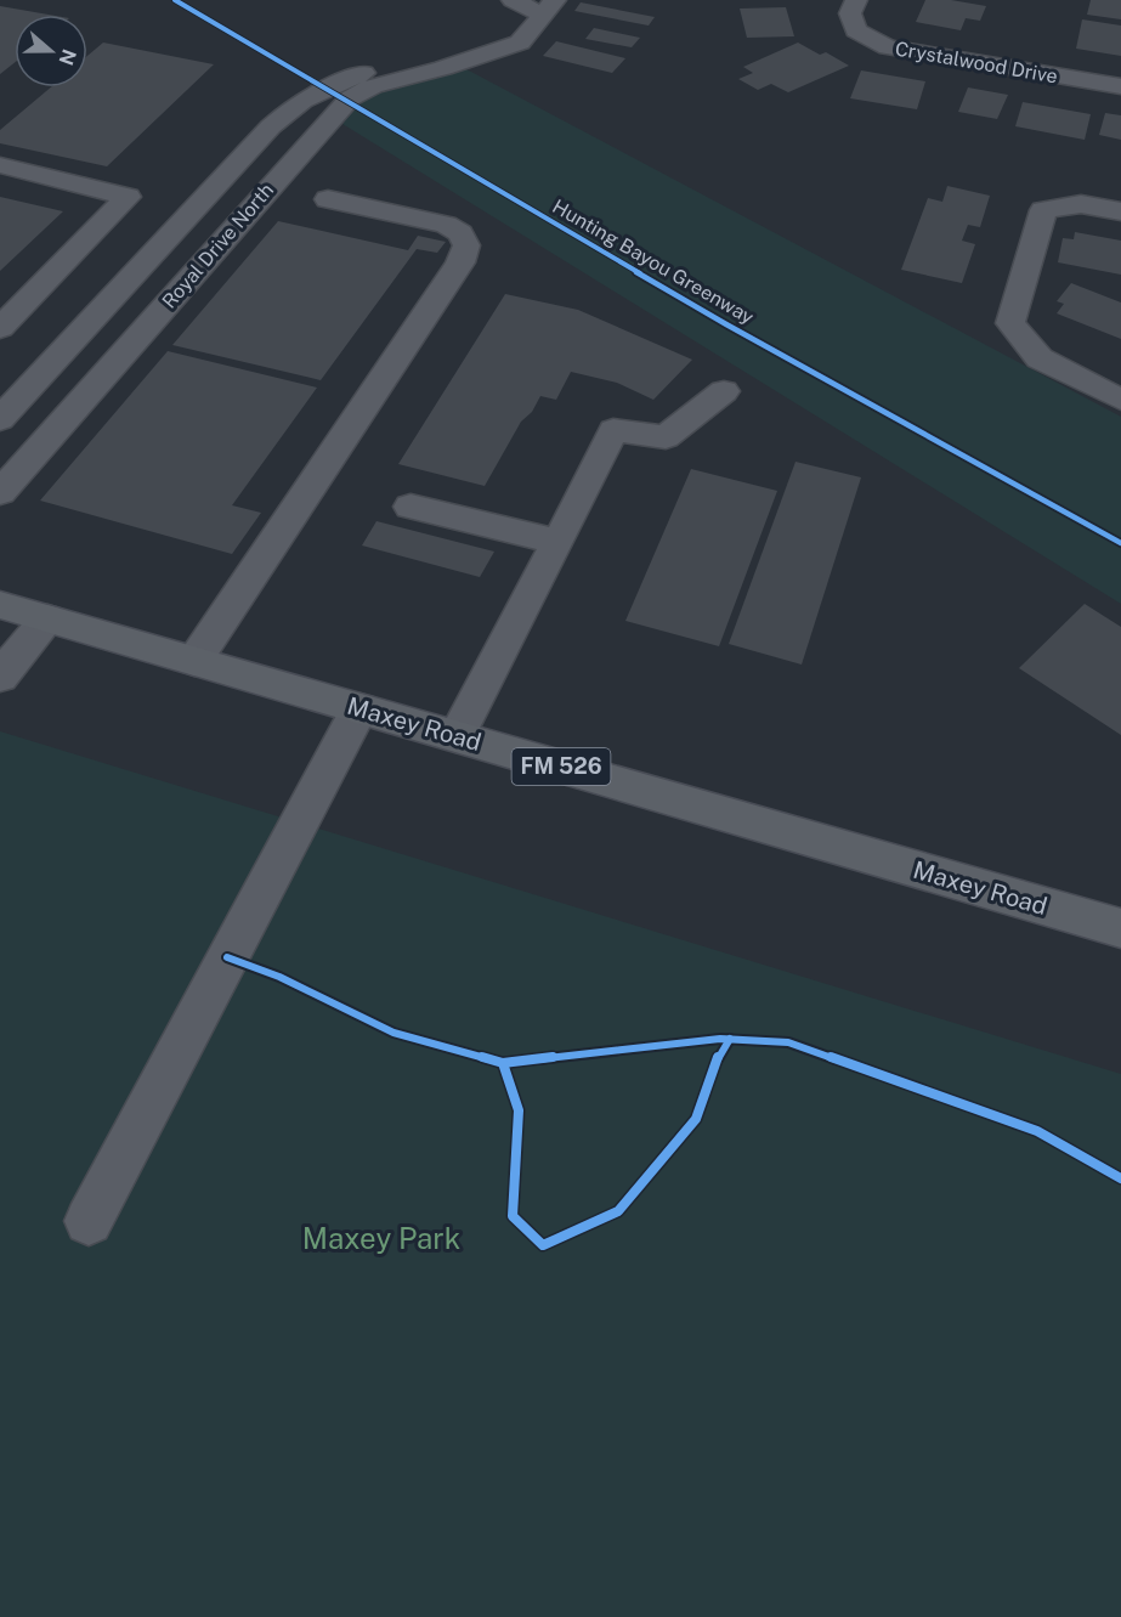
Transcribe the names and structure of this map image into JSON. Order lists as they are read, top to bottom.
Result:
{
  "streets": {
    "main road": ["Maxey Road", "FM 526"],
    "street": ["Crystalwood Drive", "Royal Drive North"],
    "cycle path": ["Hunting Bayou Greenway"]
  },
  "parks": ["Maxey Park"],
  "north": "right"
}
